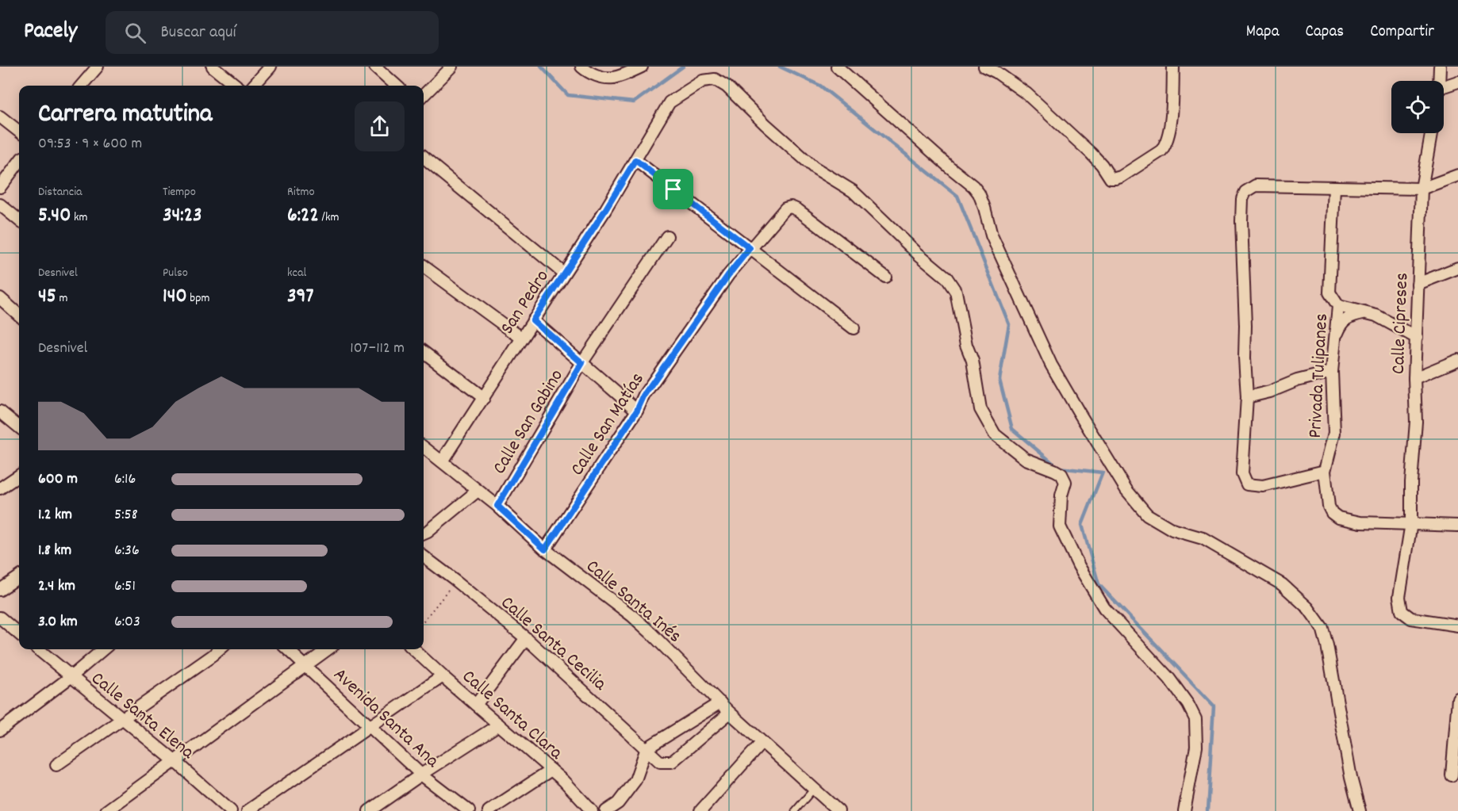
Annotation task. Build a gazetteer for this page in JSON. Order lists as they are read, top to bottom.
{
  "streets": {
    "street": [
      "San Pedro",
      "Calle Cipreses",
      "Privada Tulipanes",
      "Calle San Gabino",
      "Calle San Matías",
      "Calle Santa Inés",
      "Calle Santa Cecilia",
      "Calle Santa Clara",
      "Calle Santa Elena",
      "Avenida Santa Ana"
    ]
  },
  "crossings": [
    ["San Pedro", "Calle Santa Inés"],
    ["Calle Cipreses", "Privada Tulipanes"],
    ["Calle San Gabino", "Calle Santa Inés"],
    ["Calle San Matías", "Calle Santa Inés"],
    ["Calle Santa Inés", "Calle Santa Cecilia"]
  ],
  "page": {
    "header": "Pacely",
    "search": "Buscar aquí",
    "nav": ["Mapa", "Capas", "Compartir"],
    "heading": ["Carrera matutina", "09:53 · 9 × 600 m"],
    "stats": [
      ["Distancia", "5.40 km"],
      ["Tiempo", "34:23"],
      ["Ritmo", "6:22 /km"],
      ["Desnivel", "45 m"],
      ["Pulso", "140 bpm"],
      ["kcal", "397"]
    ],
    "chart": ["Desnivel", "107–112 m"],
    "list": [
      {
        "name": "600 m",
        "note": "6:16"
      },
      {
        "name": "1.2 km",
        "note": "5:58"
      },
      {
        "name": "1.8 km",
        "note": "6:36"
      },
      {
        "name": "2.4 km",
        "note": "6:51"
      },
      {
        "name": "3.0 km",
        "note": "6:03"
      }
    ]
  }
}
